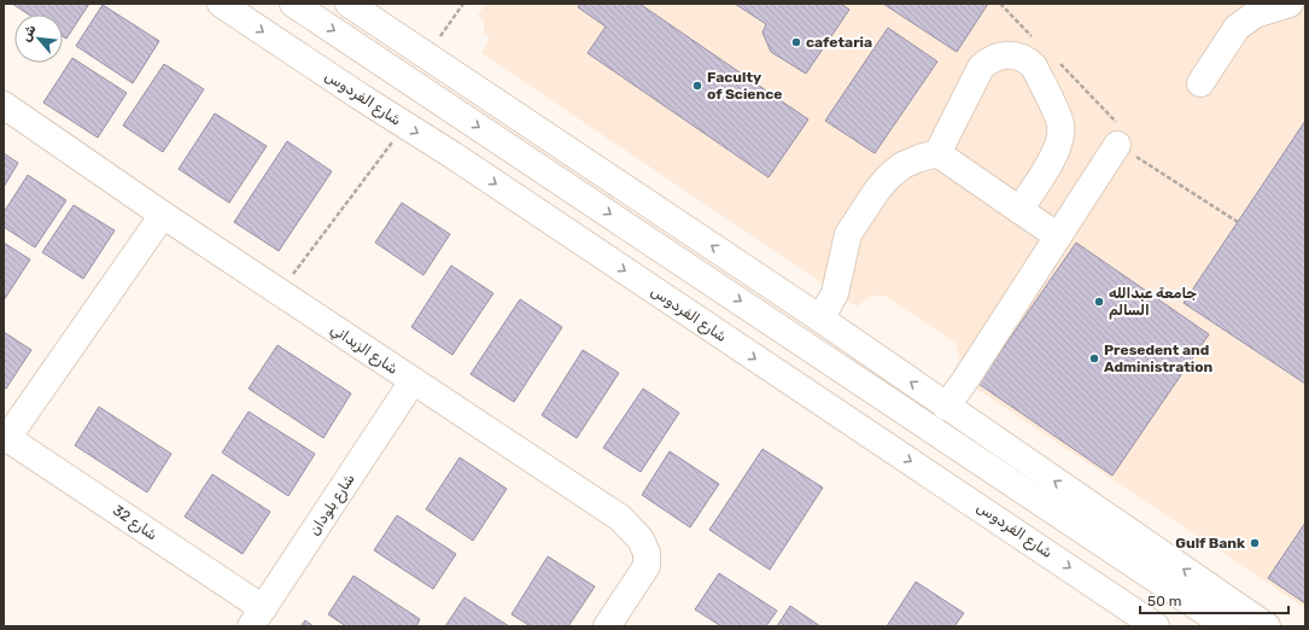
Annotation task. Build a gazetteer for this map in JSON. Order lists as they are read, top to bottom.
{
  "streets": {
    "street": [
      "شارع الفردوس",
      "شارع الزبداني",
      "شارع بلودان",
      "شارع 32"
    ]
  },
  "crossings": [
    ["شارع الزبداني", "شارع بلودان"],
    ["شارع الزبداني", "شارع 32"],
    ["شارع بلودان", "شارع 32"]
  ],
  "places": [
    "cafetaria",
    "Faculty of Science",
    "جامعة عبدالله السالم",
    "Presedent and Administration",
    "Gulf Bank"
  ],
  "scale_bar": "50 m",
  "north": "top left"
}
